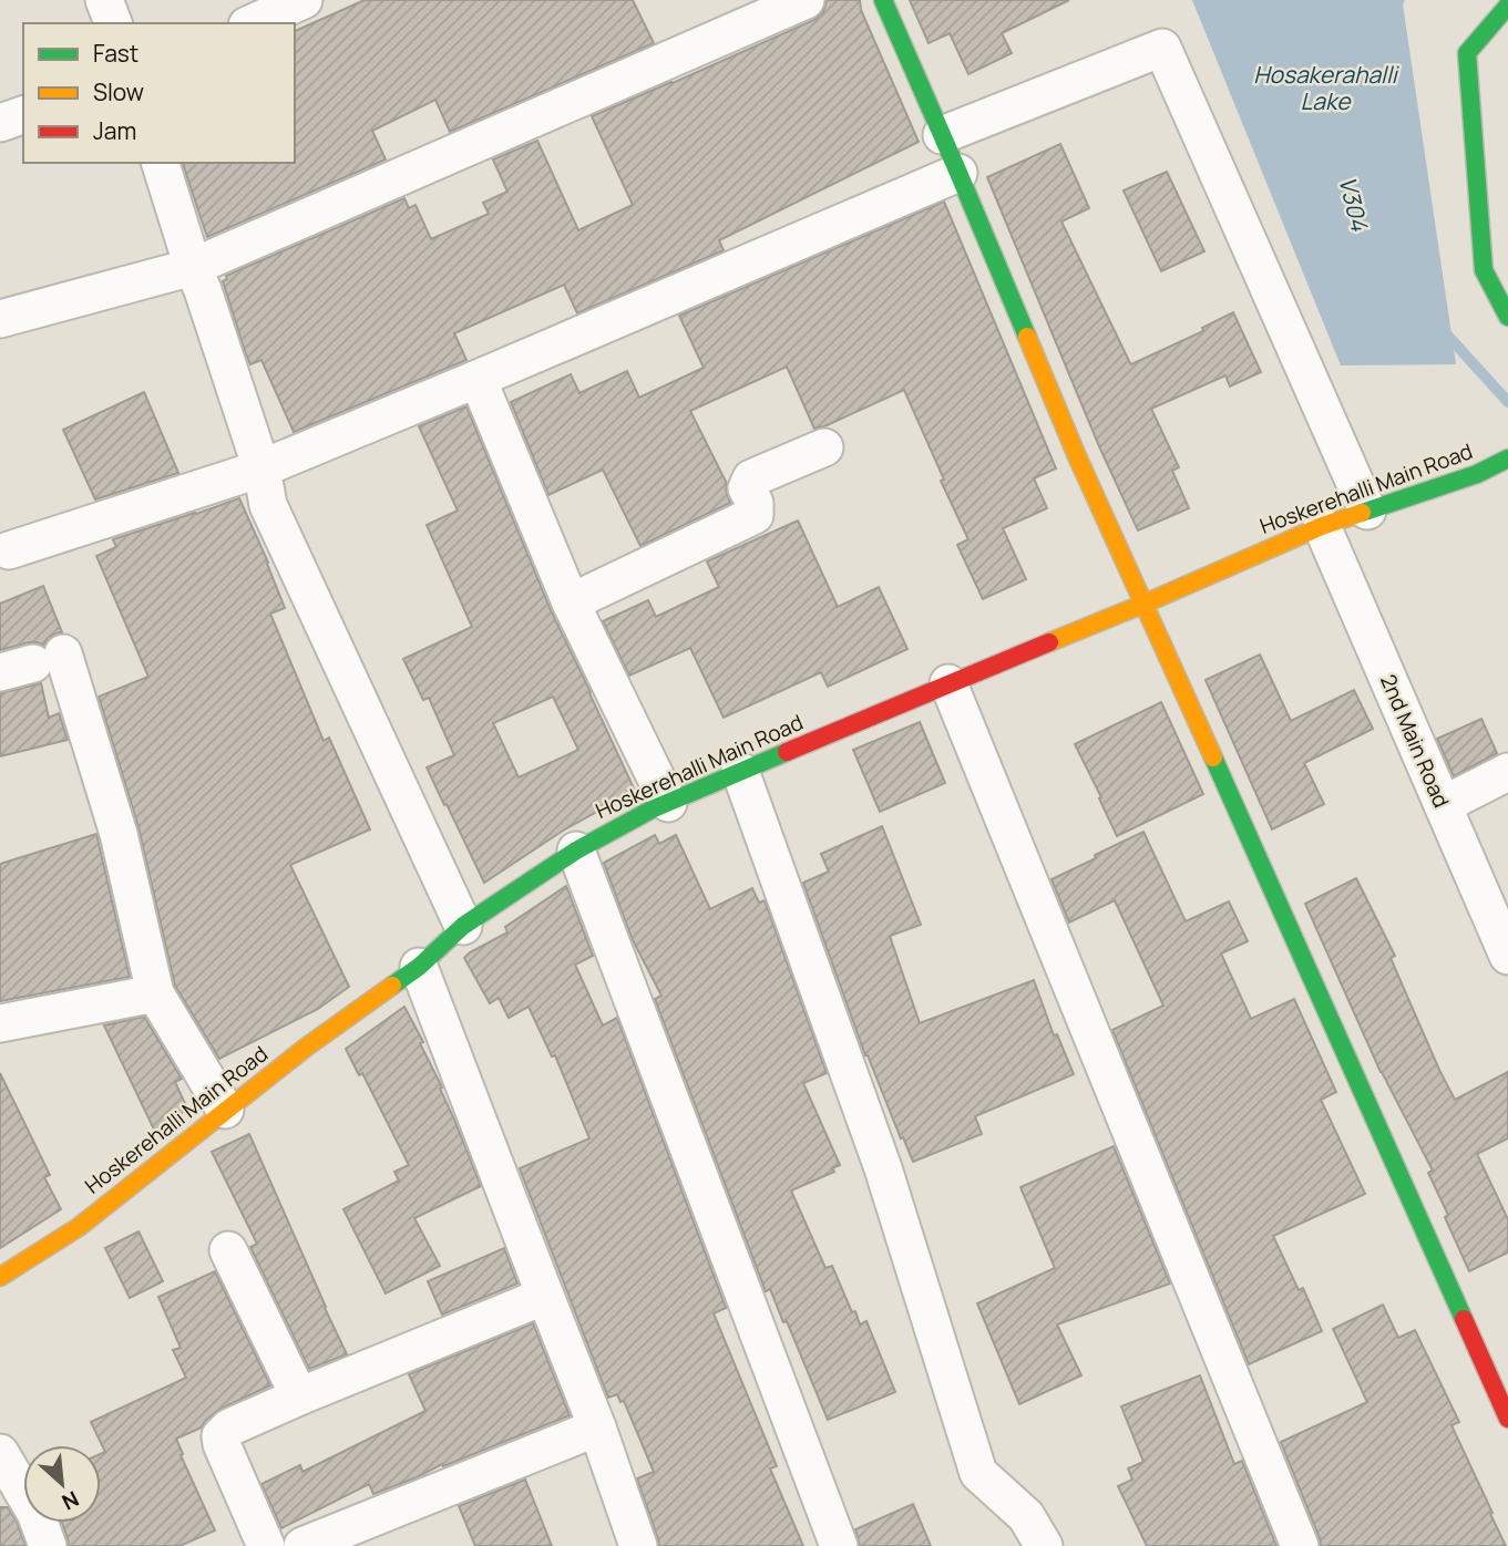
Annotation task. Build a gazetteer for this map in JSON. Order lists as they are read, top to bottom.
{
  "streets": {
    "street": ["Hoskerehalli Main Road", "2nd Main Road"]
  },
  "crossings": [
    ["Hoskerehalli Main Road", "2nd Main Road"]
  ],
  "water": ["Hosakerahalli Lake", "V304"],
  "legend": ["Fast", "Slow", "Jam"],
  "north": "bottom right"
}
